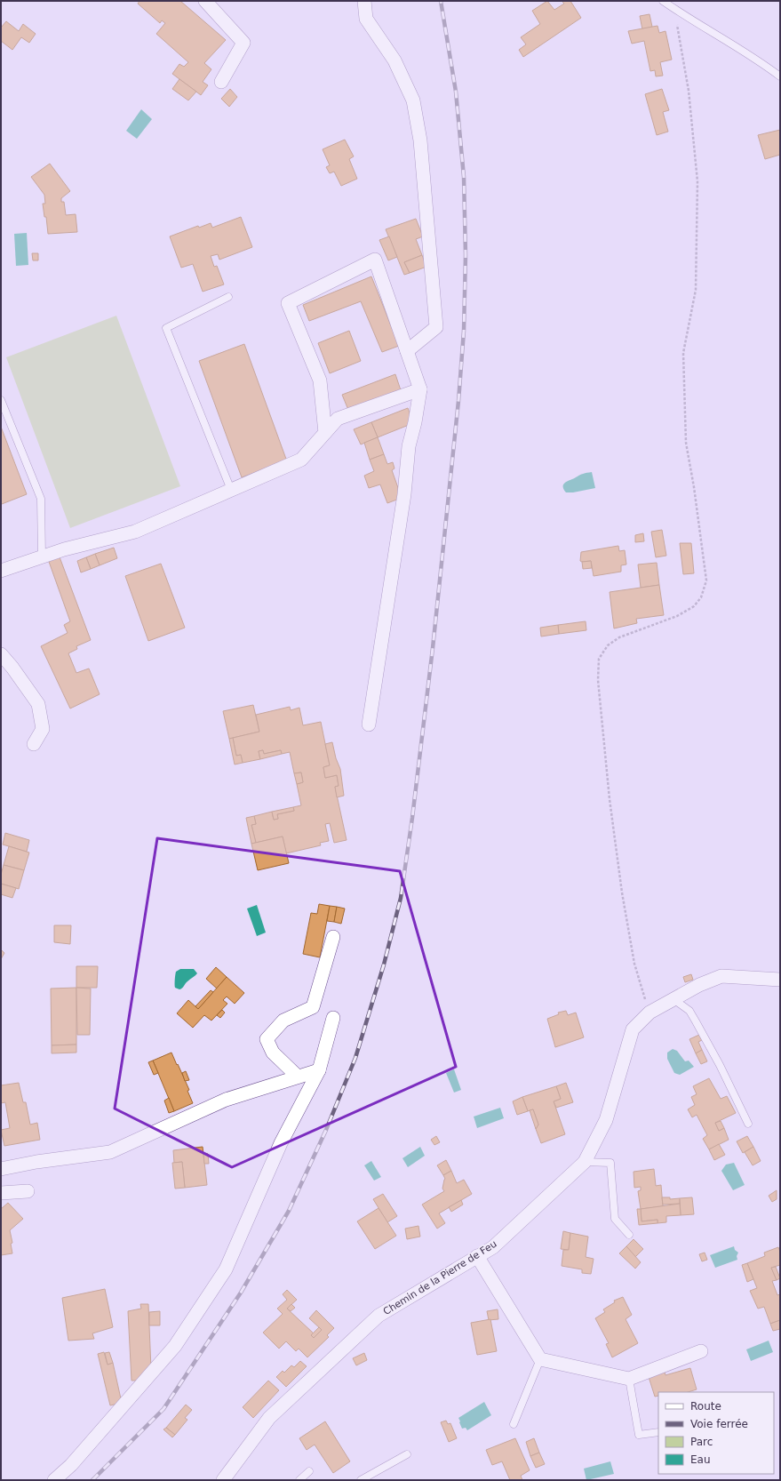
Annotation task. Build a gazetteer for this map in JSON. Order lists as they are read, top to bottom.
{
  "streets": {
    "street": ["Chemin de la Pierre de Feu"]
  },
  "legend": [
    "Route",
    "Voie ferrée",
    "Parc",
    "Eau"
  ]
}
